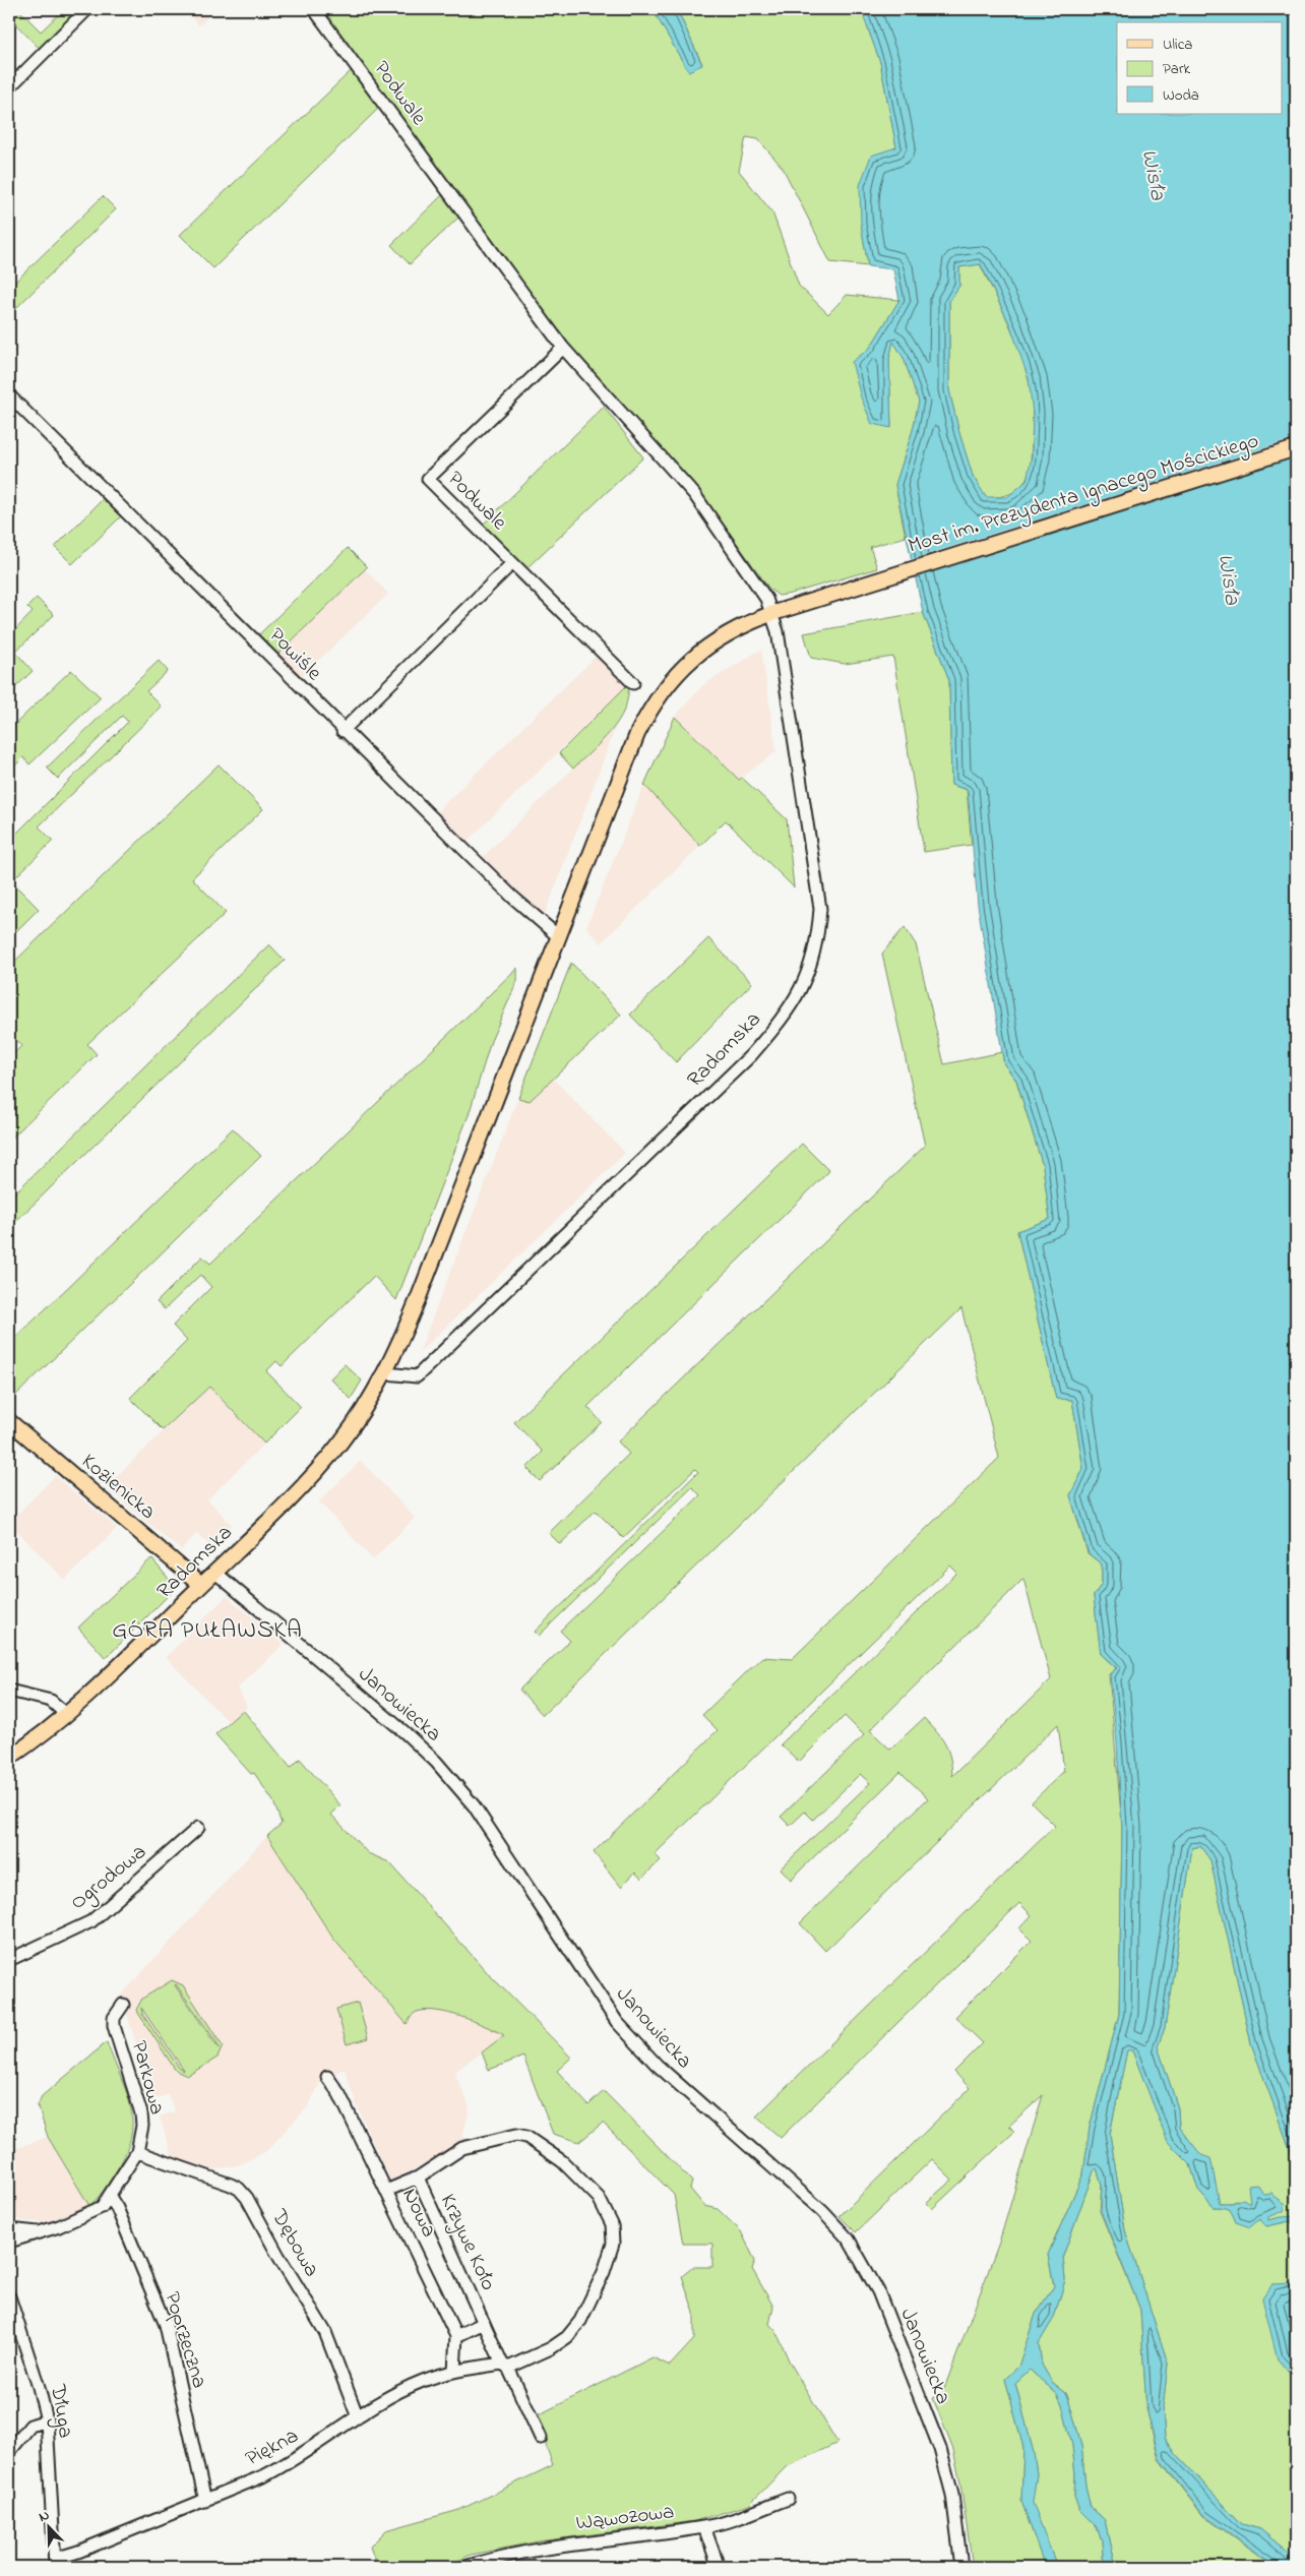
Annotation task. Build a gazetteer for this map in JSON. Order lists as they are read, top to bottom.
{
  "streets": {
    "main road": ["Most im. Prezydenta Ignacego Mościckiego", "Radomska", "Kozienicka"],
    "street": [
      "Podwale",
      "Powiśle",
      "Janowiecka",
      "Ogrodowa",
      "Parkowa",
      "Nowa",
      "Krzywe Koło",
      "Dębowa",
      "Poprzeczna",
      "Długa",
      "Piękna",
      "Wąwozowa"
    ]
  },
  "crossings": [
    ["Podwale", "Radomska"],
    ["Most im. Prezydenta Ignacego Mościckiego", "Radomska"],
    ["Powiśle", "Radomska"],
    ["Radomska", "Kozienicka"],
    ["Radomska", "Janowiecka"],
    ["Parkowa", "Dębowa"],
    ["Parkowa", "Poprzeczna"],
    ["Nowa", "Krzywe Koło"],
    ["Nowa", "Piękna"],
    ["Krzywe Koło", "Piękna"],
    ["Dębowa", "Piękna"],
    ["Poprzeczna", "Piękna"],
    ["Długa", "Piękna"]
  ],
  "districts": ["GÓRA PUŁAWSKA"],
  "water": ["Wisła"],
  "legend": ["Ulica", "Park", "Woda"],
  "north": "top left"
}
